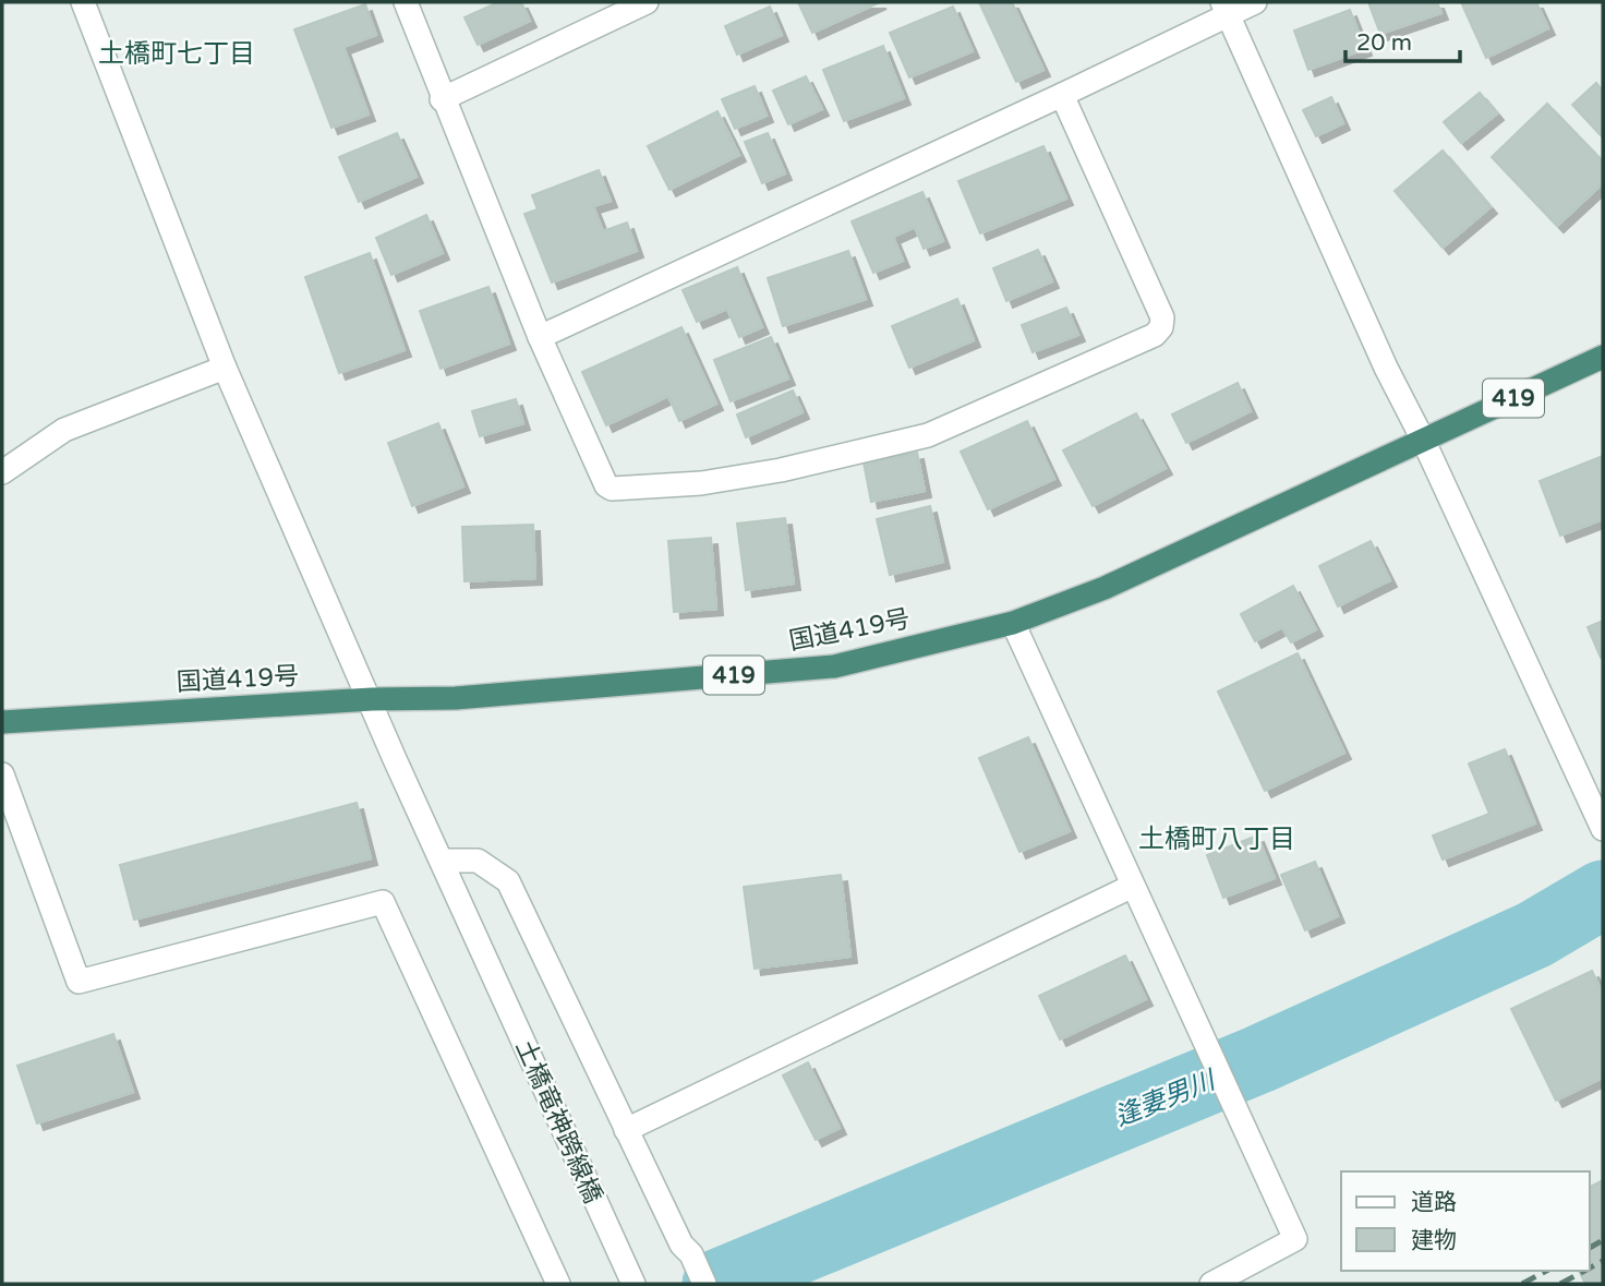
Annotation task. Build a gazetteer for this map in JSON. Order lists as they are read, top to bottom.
{
  "streets": {
    "highway": ["419", "国道419号"],
    "street": ["土橋竜神跨線橋"]
  },
  "crossings": [
    ["国道419号", "土橋竜神跨線橋"]
  ],
  "districts": ["土橋町七丁目", "土橋町八丁目"],
  "water": ["逢妻男川"],
  "legend": ["道路", "建物"],
  "scale_bar": "20 m"
}
